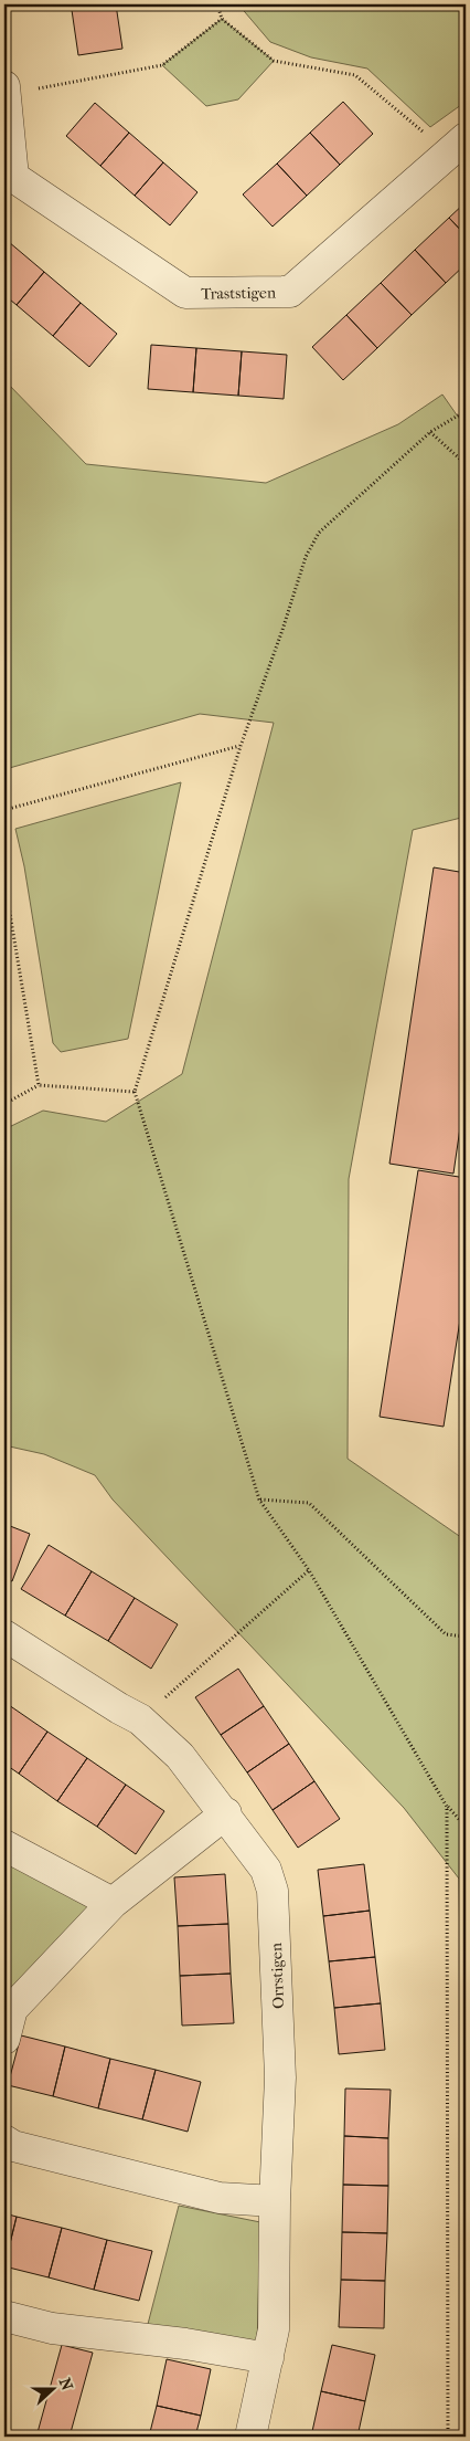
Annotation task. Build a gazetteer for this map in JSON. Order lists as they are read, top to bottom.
{
  "streets": {
    "lane": ["Traststigen", "Orrstigen"]
  },
  "north": "right"
}
